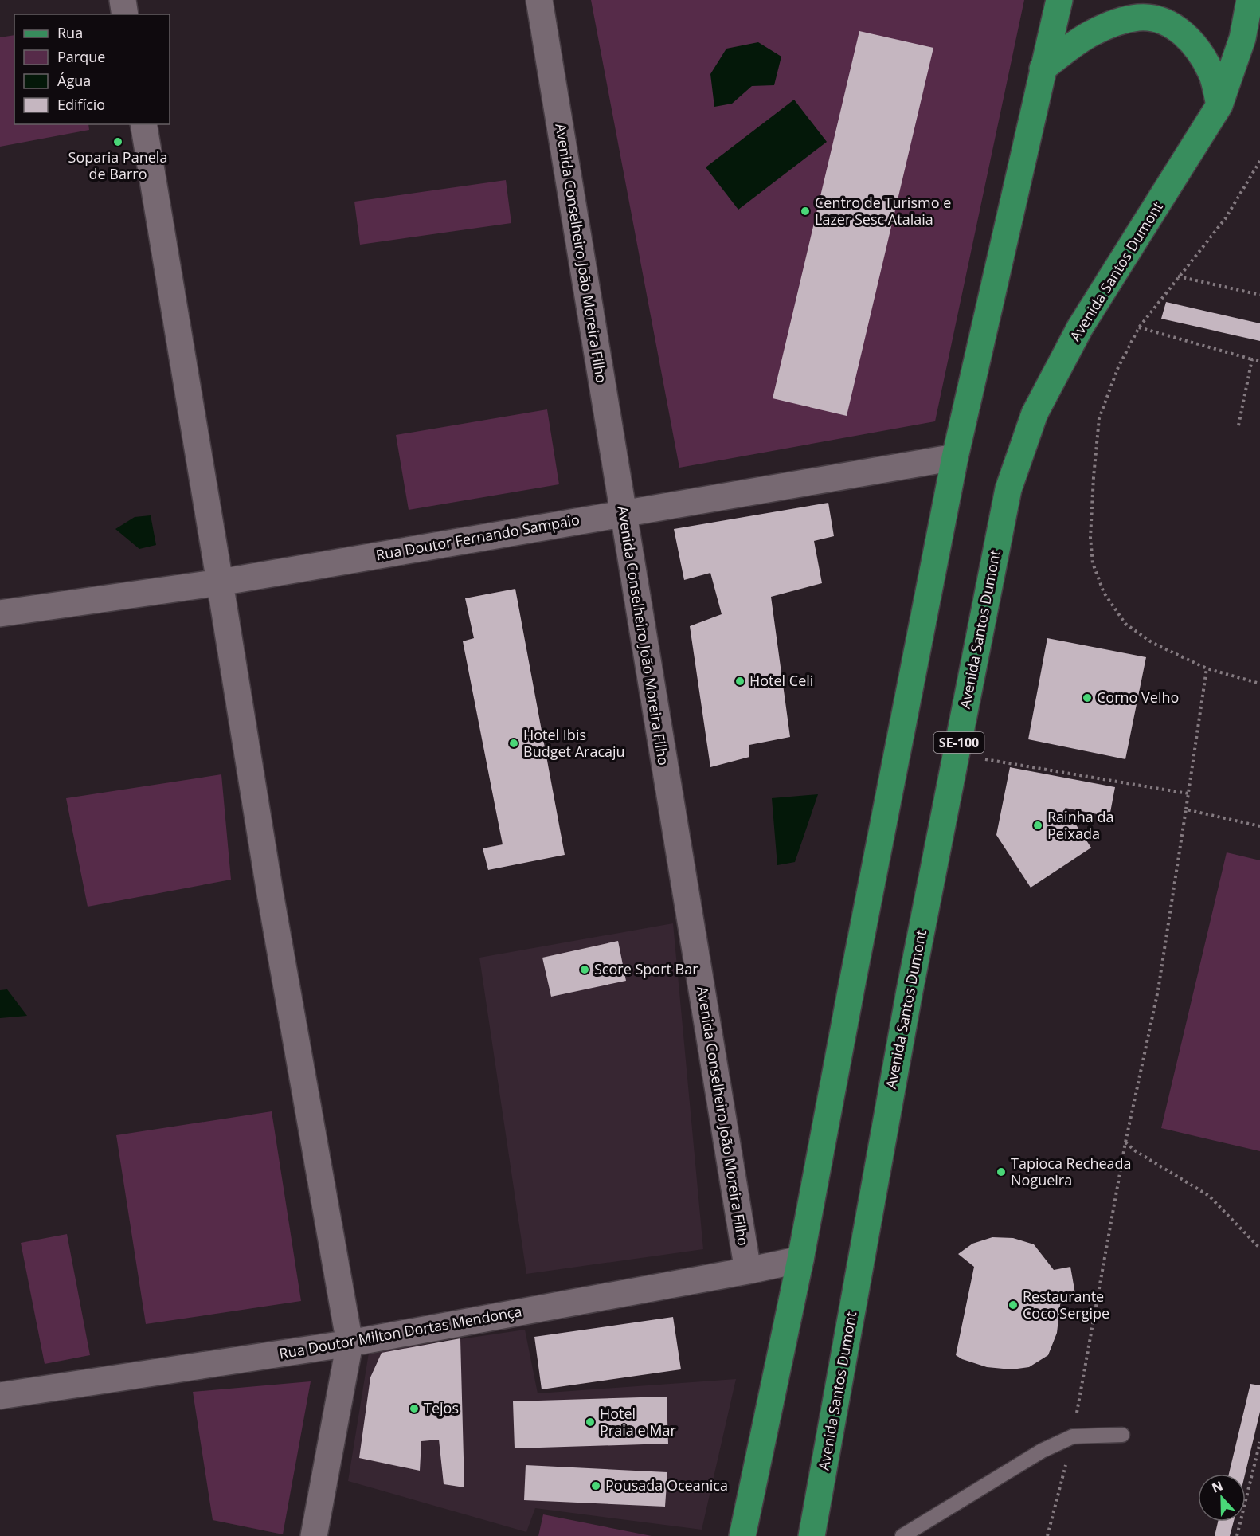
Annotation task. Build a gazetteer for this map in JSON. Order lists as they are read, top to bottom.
{
  "streets": {
    "main road": ["Avenida Santos Dumont", "SE-100"],
    "street": ["Avenida Conselheiro João Moreira Filho", "Rua Doutor Fernando Sampaio", "Rua Doutor Milton Dortas Mendonça"]
  },
  "crossings": [
    ["Avenida Conselheiro João Moreira Filho", "Rua Doutor Fernando Sampaio"],
    ["Avenida Conselheiro João Moreira Filho", "Rua Doutor Milton Dortas Mendonça"]
  ],
  "places": [
    "Soparia Panela de Barro",
    "Centro de Turismo e Lazer Sesc Atalaia",
    "Hotel Celi",
    "Corno Velho",
    "Hotel Ibis Budget Aracaju",
    "Rainha da Peixada",
    "Score Sport Bar",
    "Tapioca Recheada Nogueira",
    "Restaurante Coco Sergipe",
    "Tejos",
    "Hotel Praia e Mar",
    "Pousada Oceanica"
  ],
  "legend": [
    "Rua",
    "Parque",
    "Água",
    "Edifício"
  ],
  "north": "top"
}
